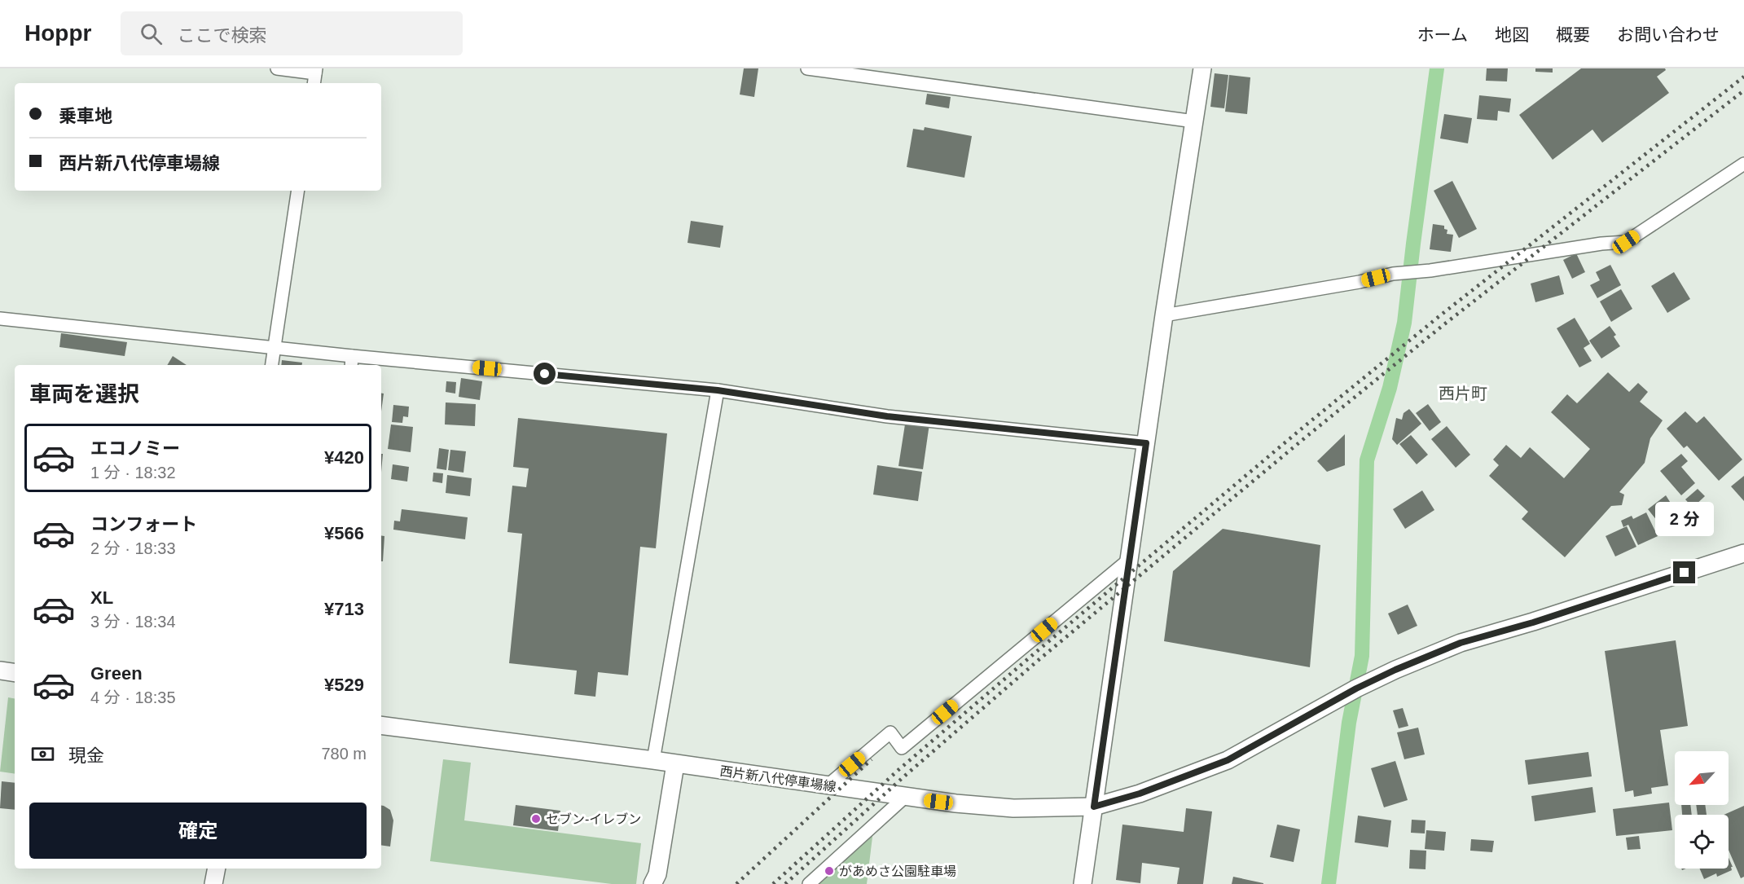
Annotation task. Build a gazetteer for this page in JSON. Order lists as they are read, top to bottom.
{
  "streets": {
    "main road": ["西片新八代停車場線"]
  },
  "districts": ["西片町"],
  "places": ["セブン-イレブン", "があめさ公園駐車場"],
  "north": "bottom left",
  "page": {
    "header": "Hoppr",
    "search": "ここで検索",
    "nav": [
      "ホーム",
      "地図",
      "概要",
      "お問い合わせ"
    ],
    "banner": ["乗車地", "西片新八代停車場線"],
    "heading": "車両を選択",
    "list": [
      {
        "name": "エコノミー",
        "note": "1 分 · 18:32",
        "value": "¥420"
      },
      {
        "name": "コンフォート",
        "note": "2 分 · 18:33",
        "value": "¥566"
      },
      {
        "name": "XL",
        "note": "3 分 · 18:34",
        "value": "¥713"
      },
      {
        "name": "Green",
        "note": "4 分 · 18:35",
        "value": "¥529"
      }
    ],
    "bubble": "2 分",
    "pay": ["現金", "780 m"],
    "buttons": "確定"
  }
}
